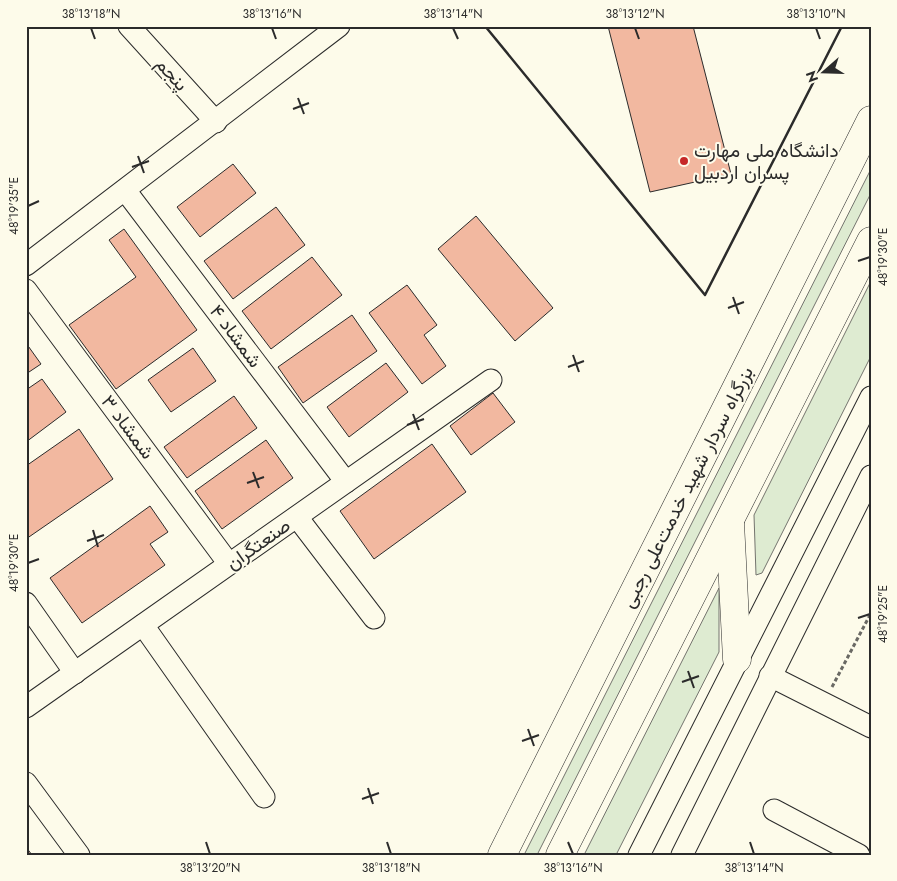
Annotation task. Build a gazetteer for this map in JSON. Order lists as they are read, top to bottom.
{
  "streets": {
    "highway": ["بزرگراه سردار شهید خدمت‌علی رجبی"],
    "street": [
      "پنجم",
      "شمشاد ۴",
      "شمشاد ۳",
      "صنعتگران"
    ]
  },
  "crossings": [
    ["شمشاد ۴", "صنعتگران"],
    ["شمشاد ۳", "صنعتگران"]
  ],
  "places": ["دانشگاه ملی مهارت پسران اردبیل"],
  "north": "left",
  "coordinates": [
    "38°13'18\"N",
    "38°13'16\"N",
    "38°13'14\"N",
    "38°13'12\"N",
    "38°13'10\"N",
    "48°19'35\"E",
    "48°19'30\"E",
    "48°19'25\"E",
    "38°13'20\"N"
  ]
}
